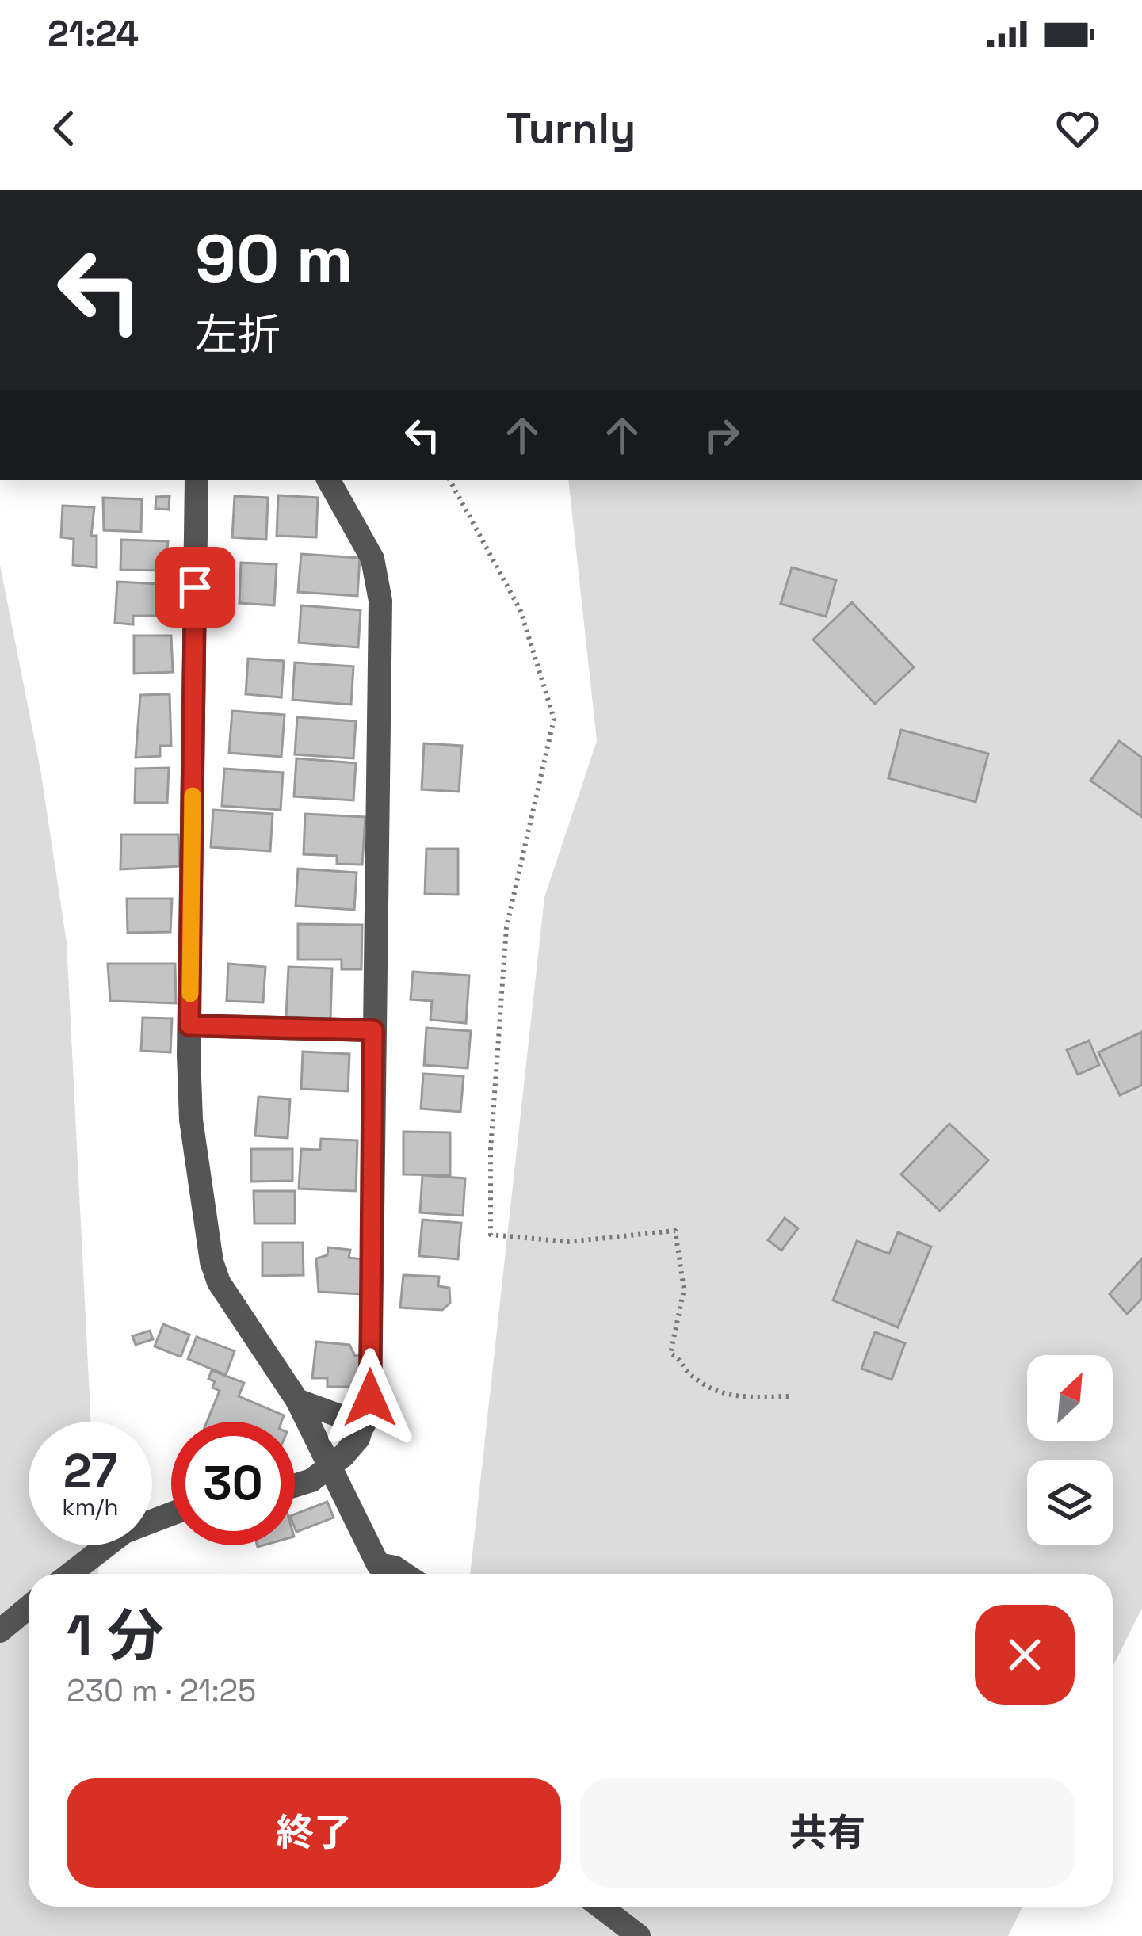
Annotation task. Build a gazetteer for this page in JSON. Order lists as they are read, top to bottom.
{
  "north": "top right",
  "page": {
    "status": "21:24",
    "header": "Turnly",
    "turn": ["90 m", "左折"],
    "speed": "27 km/h",
    "limit": "30",
    "heading": ["1 分", "230 m · 21:25"],
    "buttons": ["終了", "共有"]
  }
}
